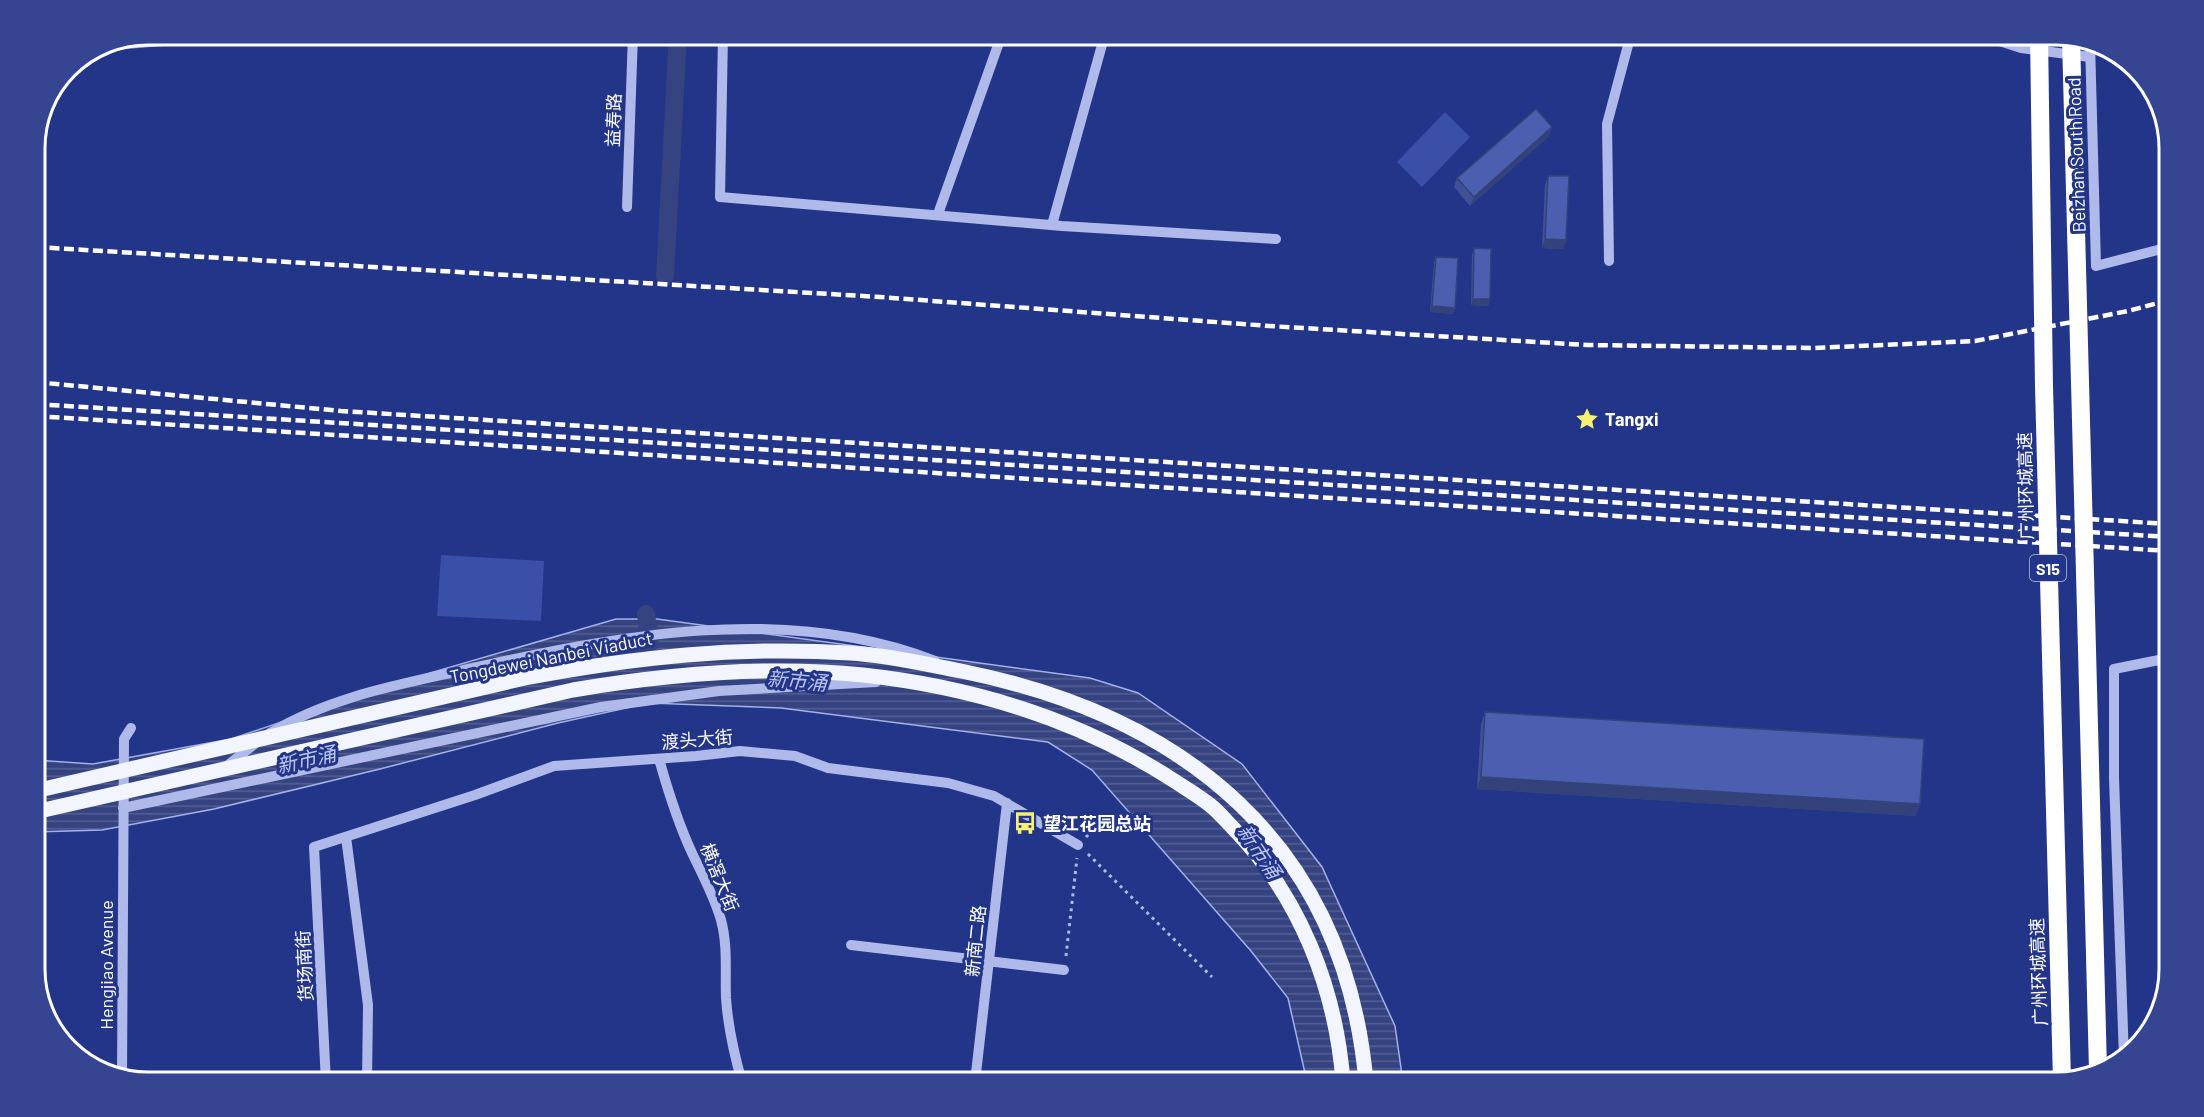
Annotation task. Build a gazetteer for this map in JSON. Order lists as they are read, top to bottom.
{
  "streets": {
    "highway": ["广州环城高速", "S15"],
    "main road": ["Tongdewei Nanbei Viaduct"],
    "street": [
      "益寿路",
      "Beizhan South Road",
      "渡头大街",
      "横滘大街",
      "新南二路",
      "Hengjiao Avenue",
      "货场南街"
    ]
  },
  "crossings": [
    ["渡头大街", "横滘大街"],
    ["渡头大街", "新南二路"],
    ["渡头大街", "货场南街"]
  ],
  "water": ["新市涌"],
  "places": {
    "place": ["Tangxi"],
    "bus stop": ["望江花园总站"]
  }
}
